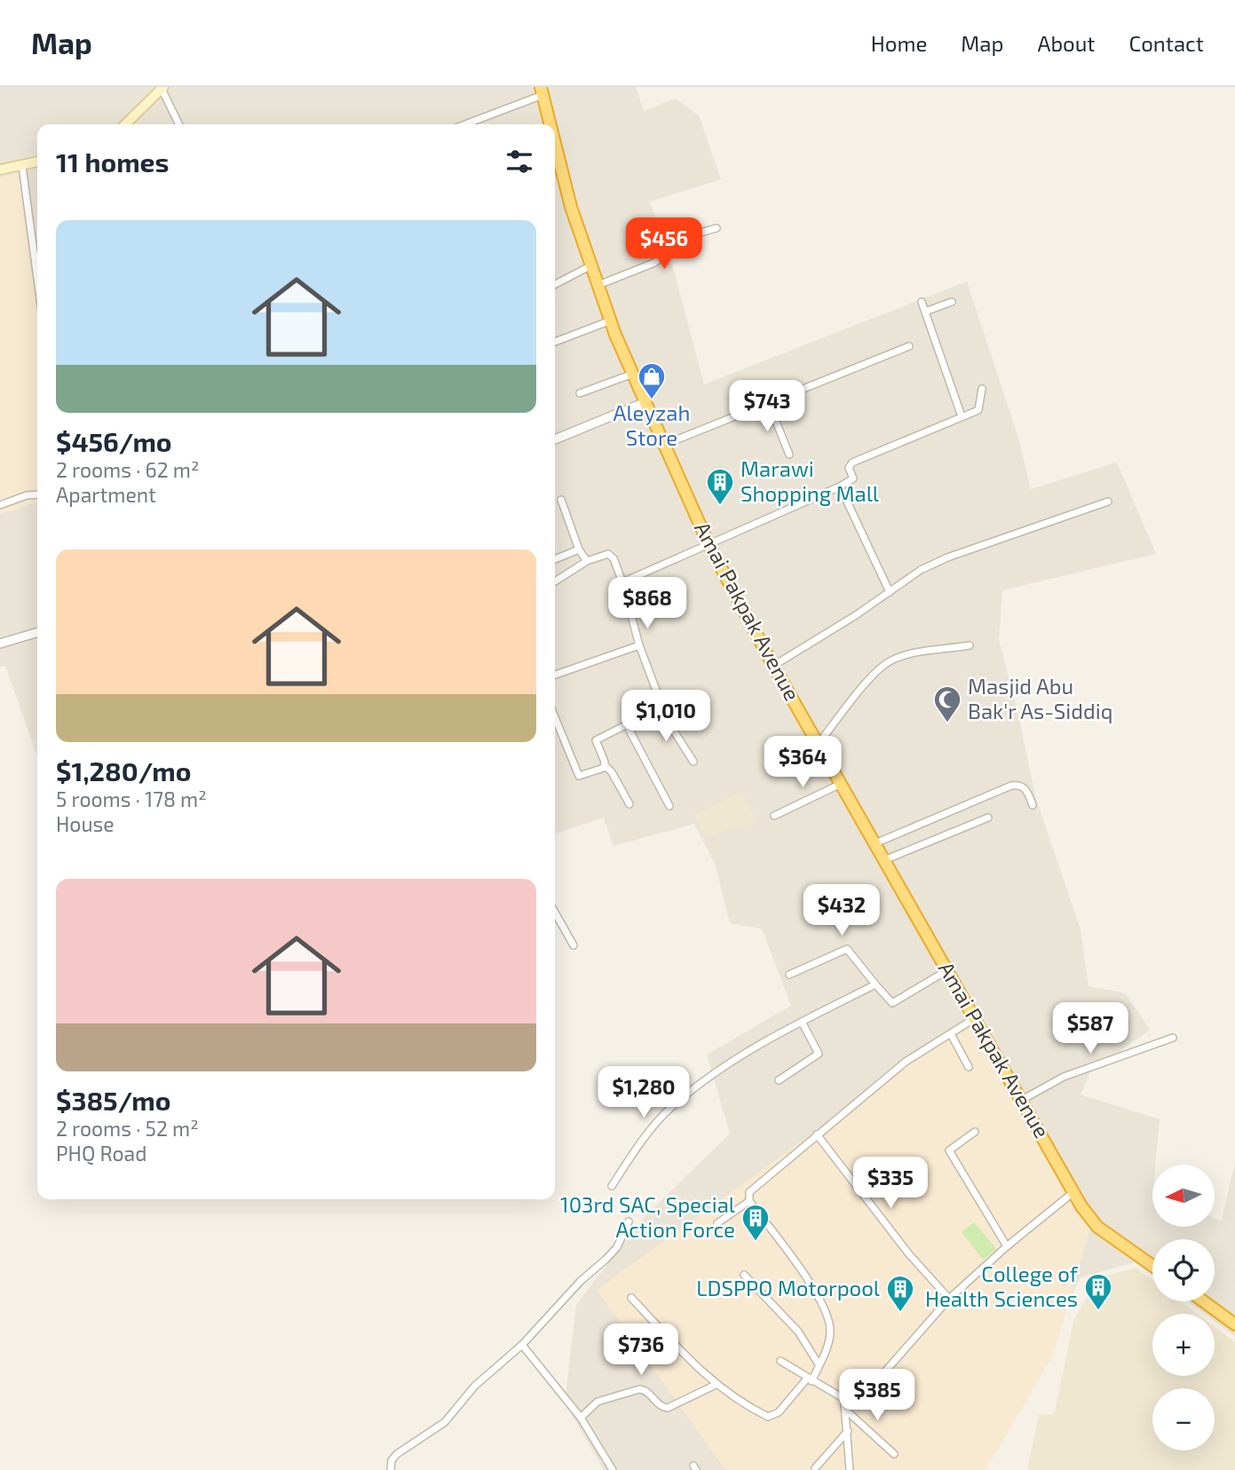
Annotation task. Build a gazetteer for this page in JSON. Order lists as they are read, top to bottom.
{
  "streets": {
    "highway": ["Amai Pakpak Avenue"]
  },
  "places": {
    "shop": ["Aleyzah Store"],
    "building": [
      "Marawi Shopping Mall",
      "103rd SAC, Special Action Force",
      "College of Health Sciences",
      "LDSPPO Motorpool"
    ],
    "mosque": ["Masjid Abu Bak'r As-Siddiq"]
  },
  "north": "left",
  "page": {
    "header": "Map",
    "nav": [
      "Home",
      "Map",
      "About",
      "Contact"
    ],
    "heading": "11 homes",
    "list": [
      {
        "name": "$456/mo",
        "note": "2 rooms · 62 m² · Apartment"
      },
      {
        "name": "$1,280/mo",
        "note": "5 rooms · 178 m² · House"
      },
      {
        "name": "$385/mo",
        "note": "2 rooms · 52 m² · PHQ Road"
      }
    ],
    "price": [
      "$456",
      "$743",
      "$868",
      "$1,010",
      "$364",
      "$432",
      "$587",
      "$1,280",
      "$335",
      "$736",
      "$385"
    ],
    "map_buttons": ["+", "−"]
  }
}
